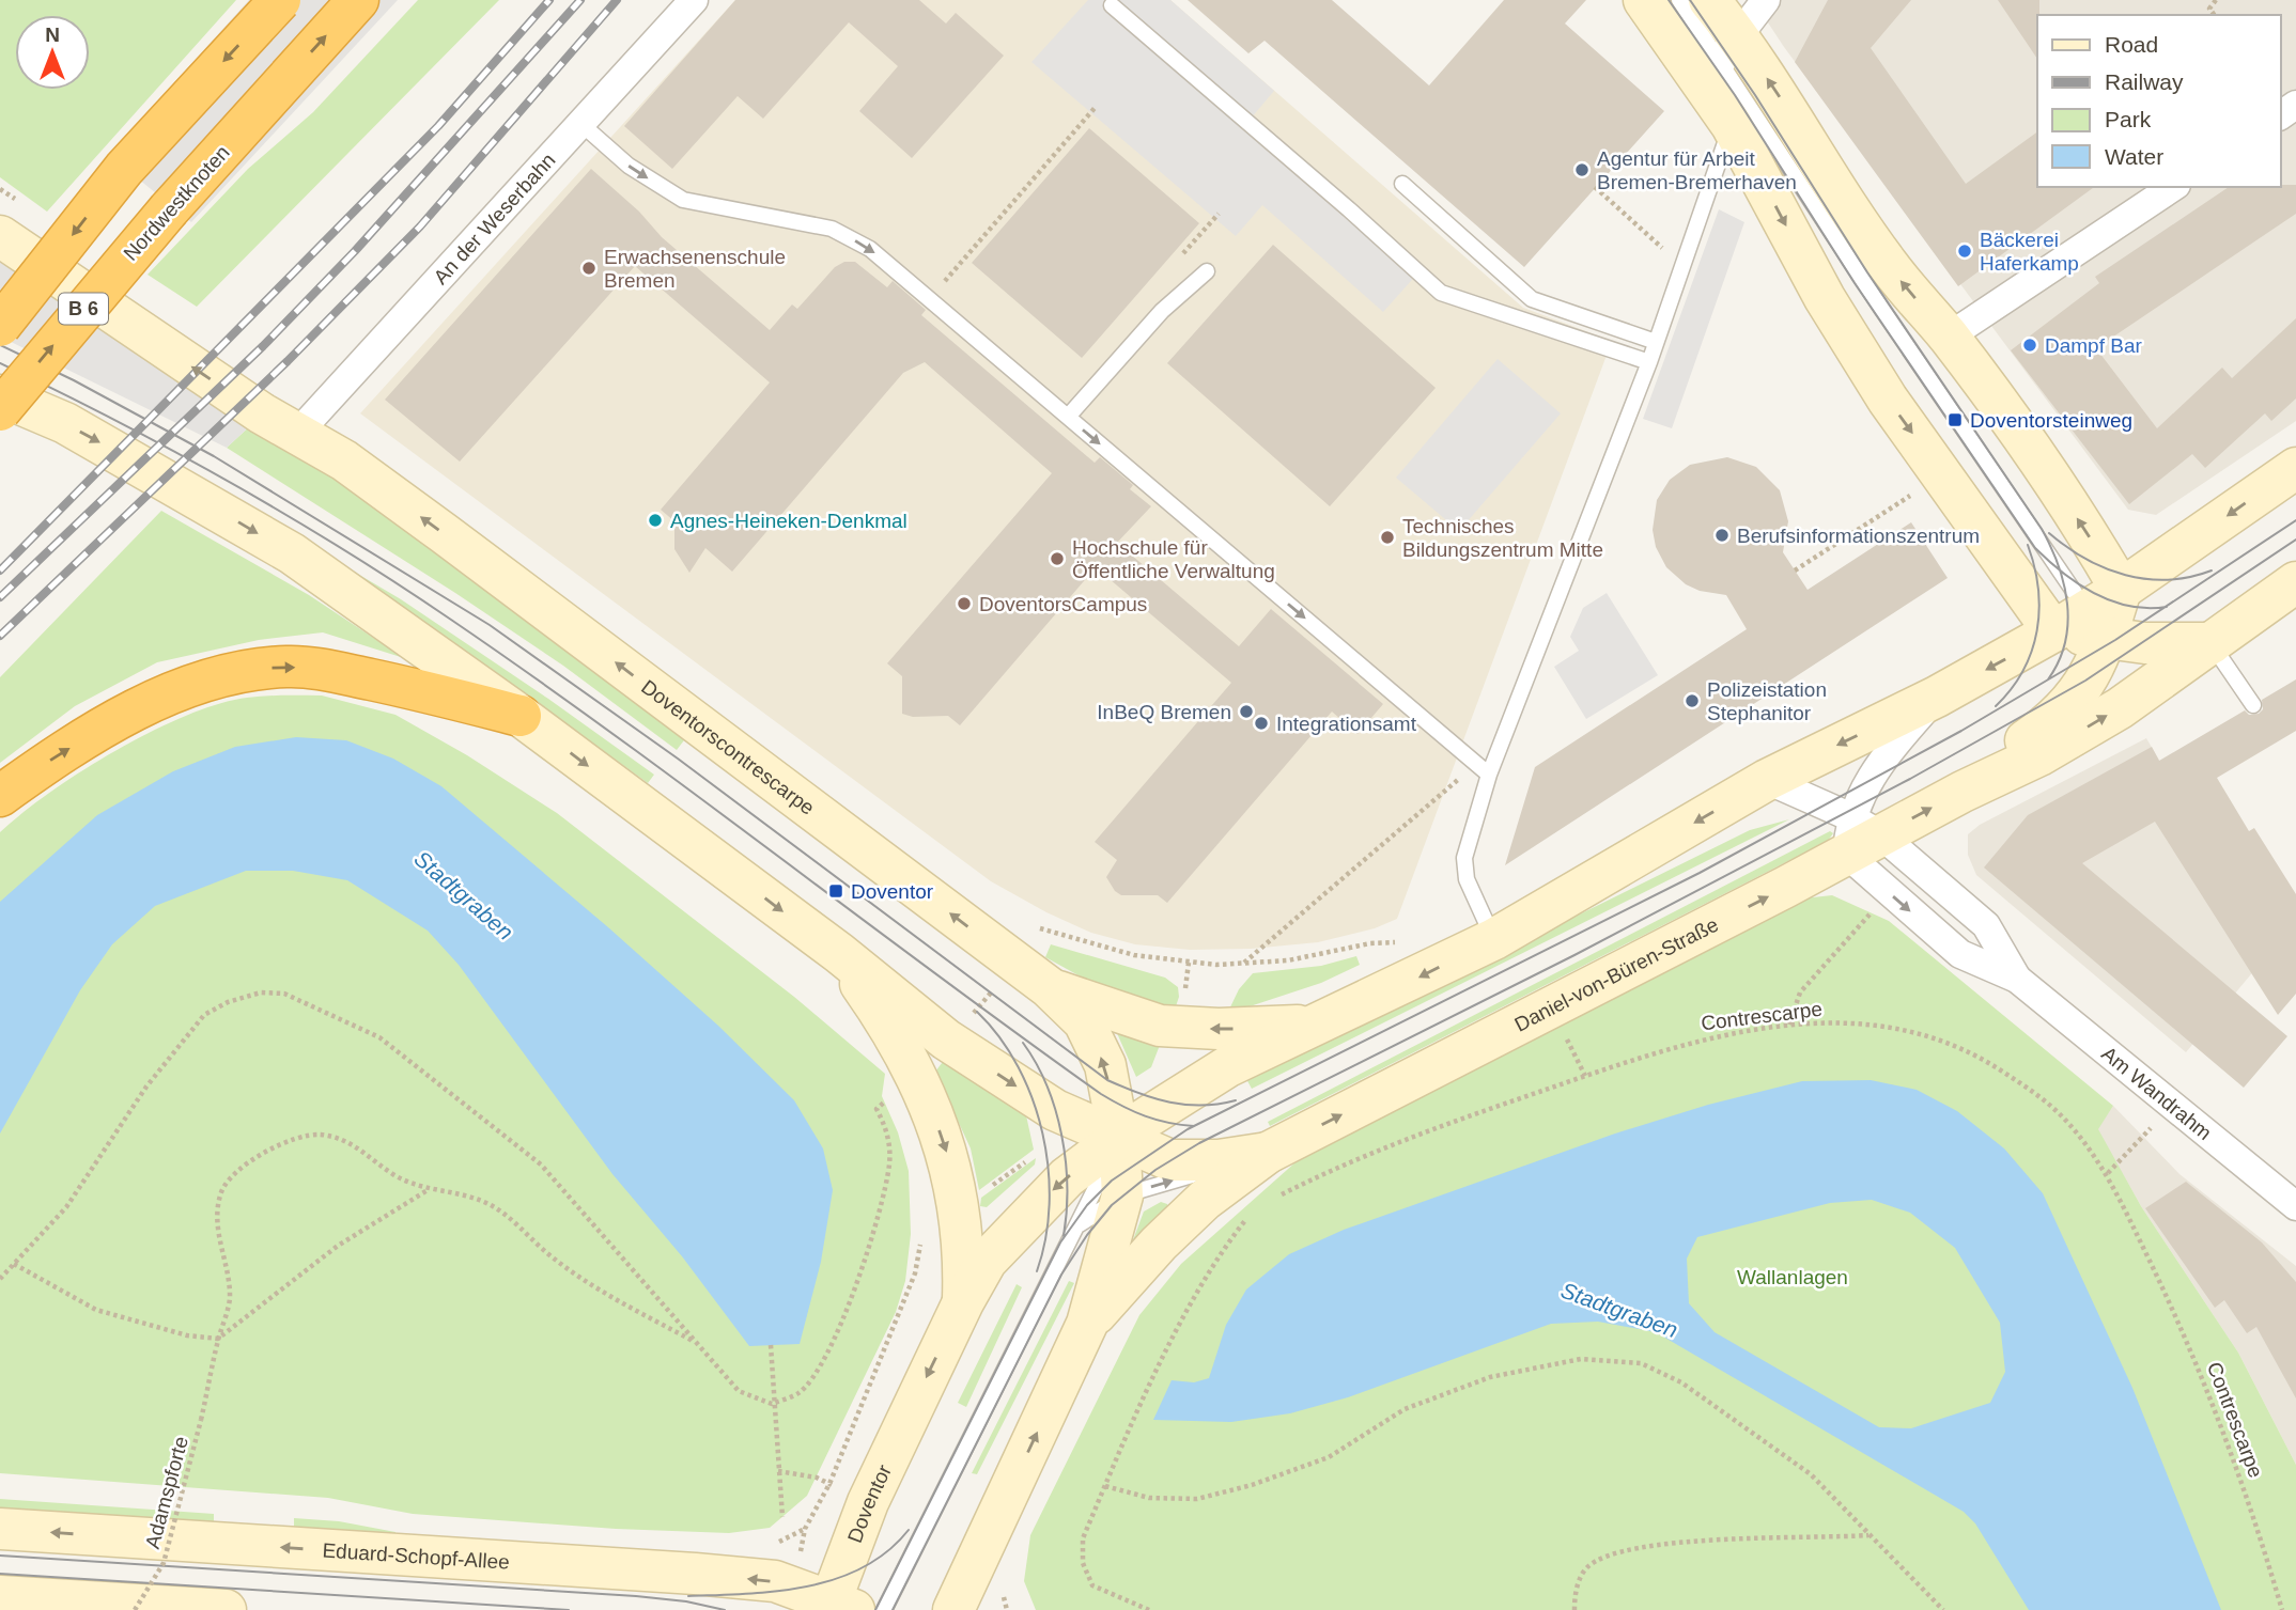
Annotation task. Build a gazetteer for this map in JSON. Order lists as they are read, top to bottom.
{
  "streets": {
    "highway": ["Nordwestknoten", "B 6"],
    "main road": [
      "Doventorscontrescarpe",
      "Daniel-von-Büren-Straße",
      "Doventor",
      "Eduard-Schopf-Allee"
    ],
    "street": ["An der Weserbahn", "Am Wandrahm"],
    "path": ["Contrescarpe", "Adamspforte"]
  },
  "crossings": [
    ["An der Weserbahn", "Doventorscontrescarpe"],
    ["Doventorscontrescarpe", "Doventor"],
    ["Daniel-von-Büren-Straße", "Am Wandrahm"],
    ["Doventor", "Eduard-Schopf-Allee"]
  ],
  "one_way": ["Eduard-Schopf-Allee"],
  "water": ["Stadtgraben"],
  "parks": ["Wallanlagen"],
  "places": {
    "other": [
      "Agentur für Arbeit Bremen-Bremerhaven",
      "Bäckerei Haferkamp",
      "Erwachsenenschule Bremen",
      "Dampf Bar",
      "Agnes-Heineken-Denkmal",
      "Berufsinformationszentrum",
      "Technisches Bildungszentrum Mitte",
      "Hochschule für Öffentliche Verwaltung",
      "DoventorsCampus",
      "Polizeistation Stephanitor",
      "InBeQ Bremen",
      "Integrationsamt"
    ],
    "transit": ["Doventorsteinweg", "Doventor"]
  },
  "legend": [
    "Road",
    "Railway",
    "Park",
    "Water"
  ],
  "north": "top"
}
